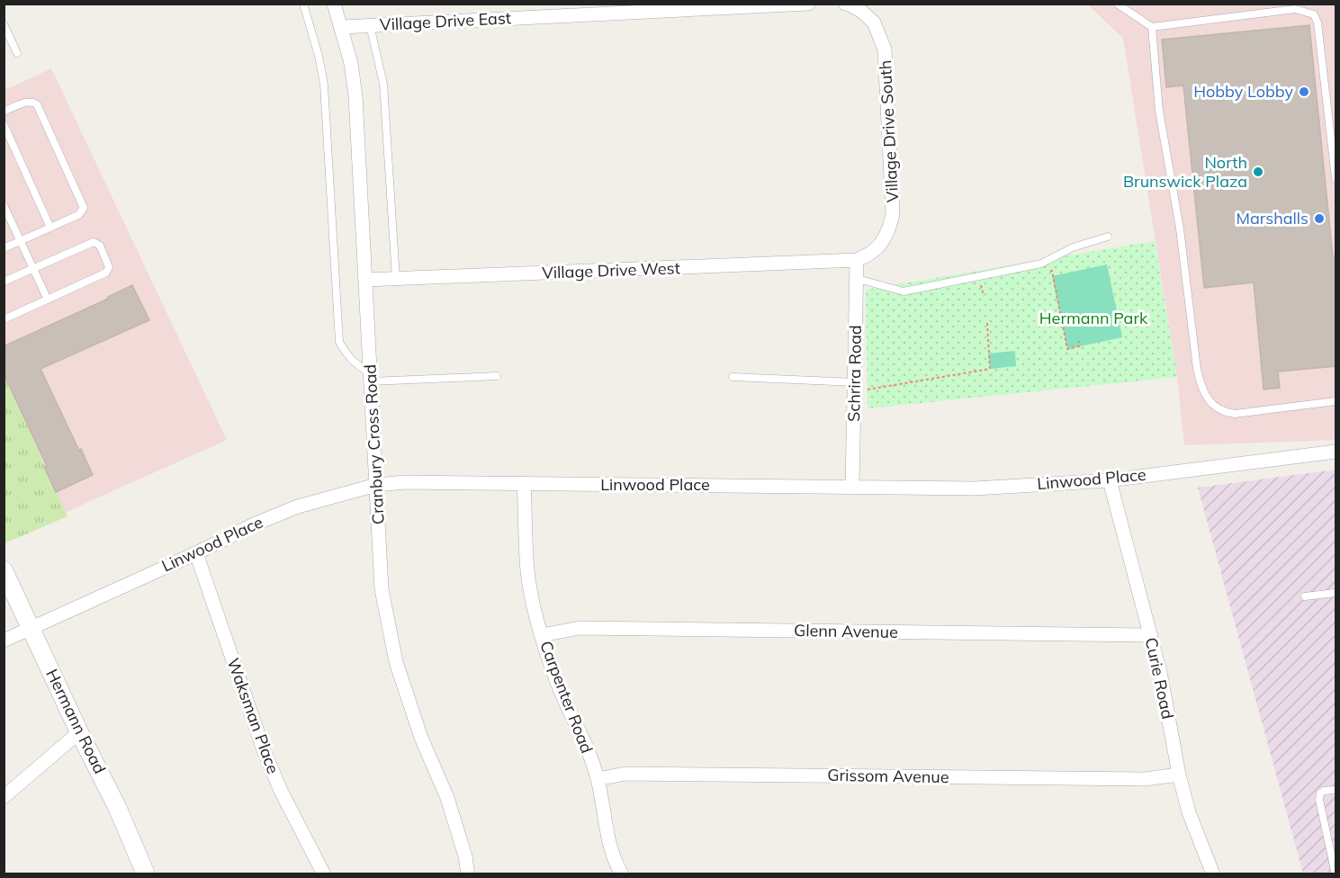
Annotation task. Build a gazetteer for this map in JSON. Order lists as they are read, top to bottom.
{
  "streets": {
    "street": [
      "Village Drive East",
      "Village Drive South",
      "Village Drive West",
      "Schrira Road",
      "Cranbury Cross Road",
      "Linwood Place",
      "Glenn Avenue",
      "Curie Road",
      "Carpenter Road",
      "Waksman Place",
      "Hermann Road",
      "Grissom Avenue"
    ]
  },
  "crossings": [
    ["Village Drive East", "Cranbury Cross Road"],
    ["Village Drive South", "Village Drive West"],
    ["Village Drive South", "Schrira Road"],
    ["Village Drive West", "Schrira Road"],
    ["Village Drive West", "Cranbury Cross Road"],
    ["Schrira Road", "Linwood Place"],
    ["Cranbury Cross Road", "Linwood Place"],
    ["Linwood Place", "Curie Road"],
    ["Linwood Place", "Carpenter Road"],
    ["Linwood Place", "Waksman Place"],
    ["Linwood Place", "Hermann Road"],
    ["Glenn Avenue", "Curie Road"],
    ["Glenn Avenue", "Carpenter Road"],
    ["Curie Road", "Grissom Avenue"],
    ["Carpenter Road", "Grissom Avenue"]
  ],
  "parks": ["Hermann Park"],
  "places": ["Hobby Lobby", "North Brunswick Plaza", "Marshalls"]
}
